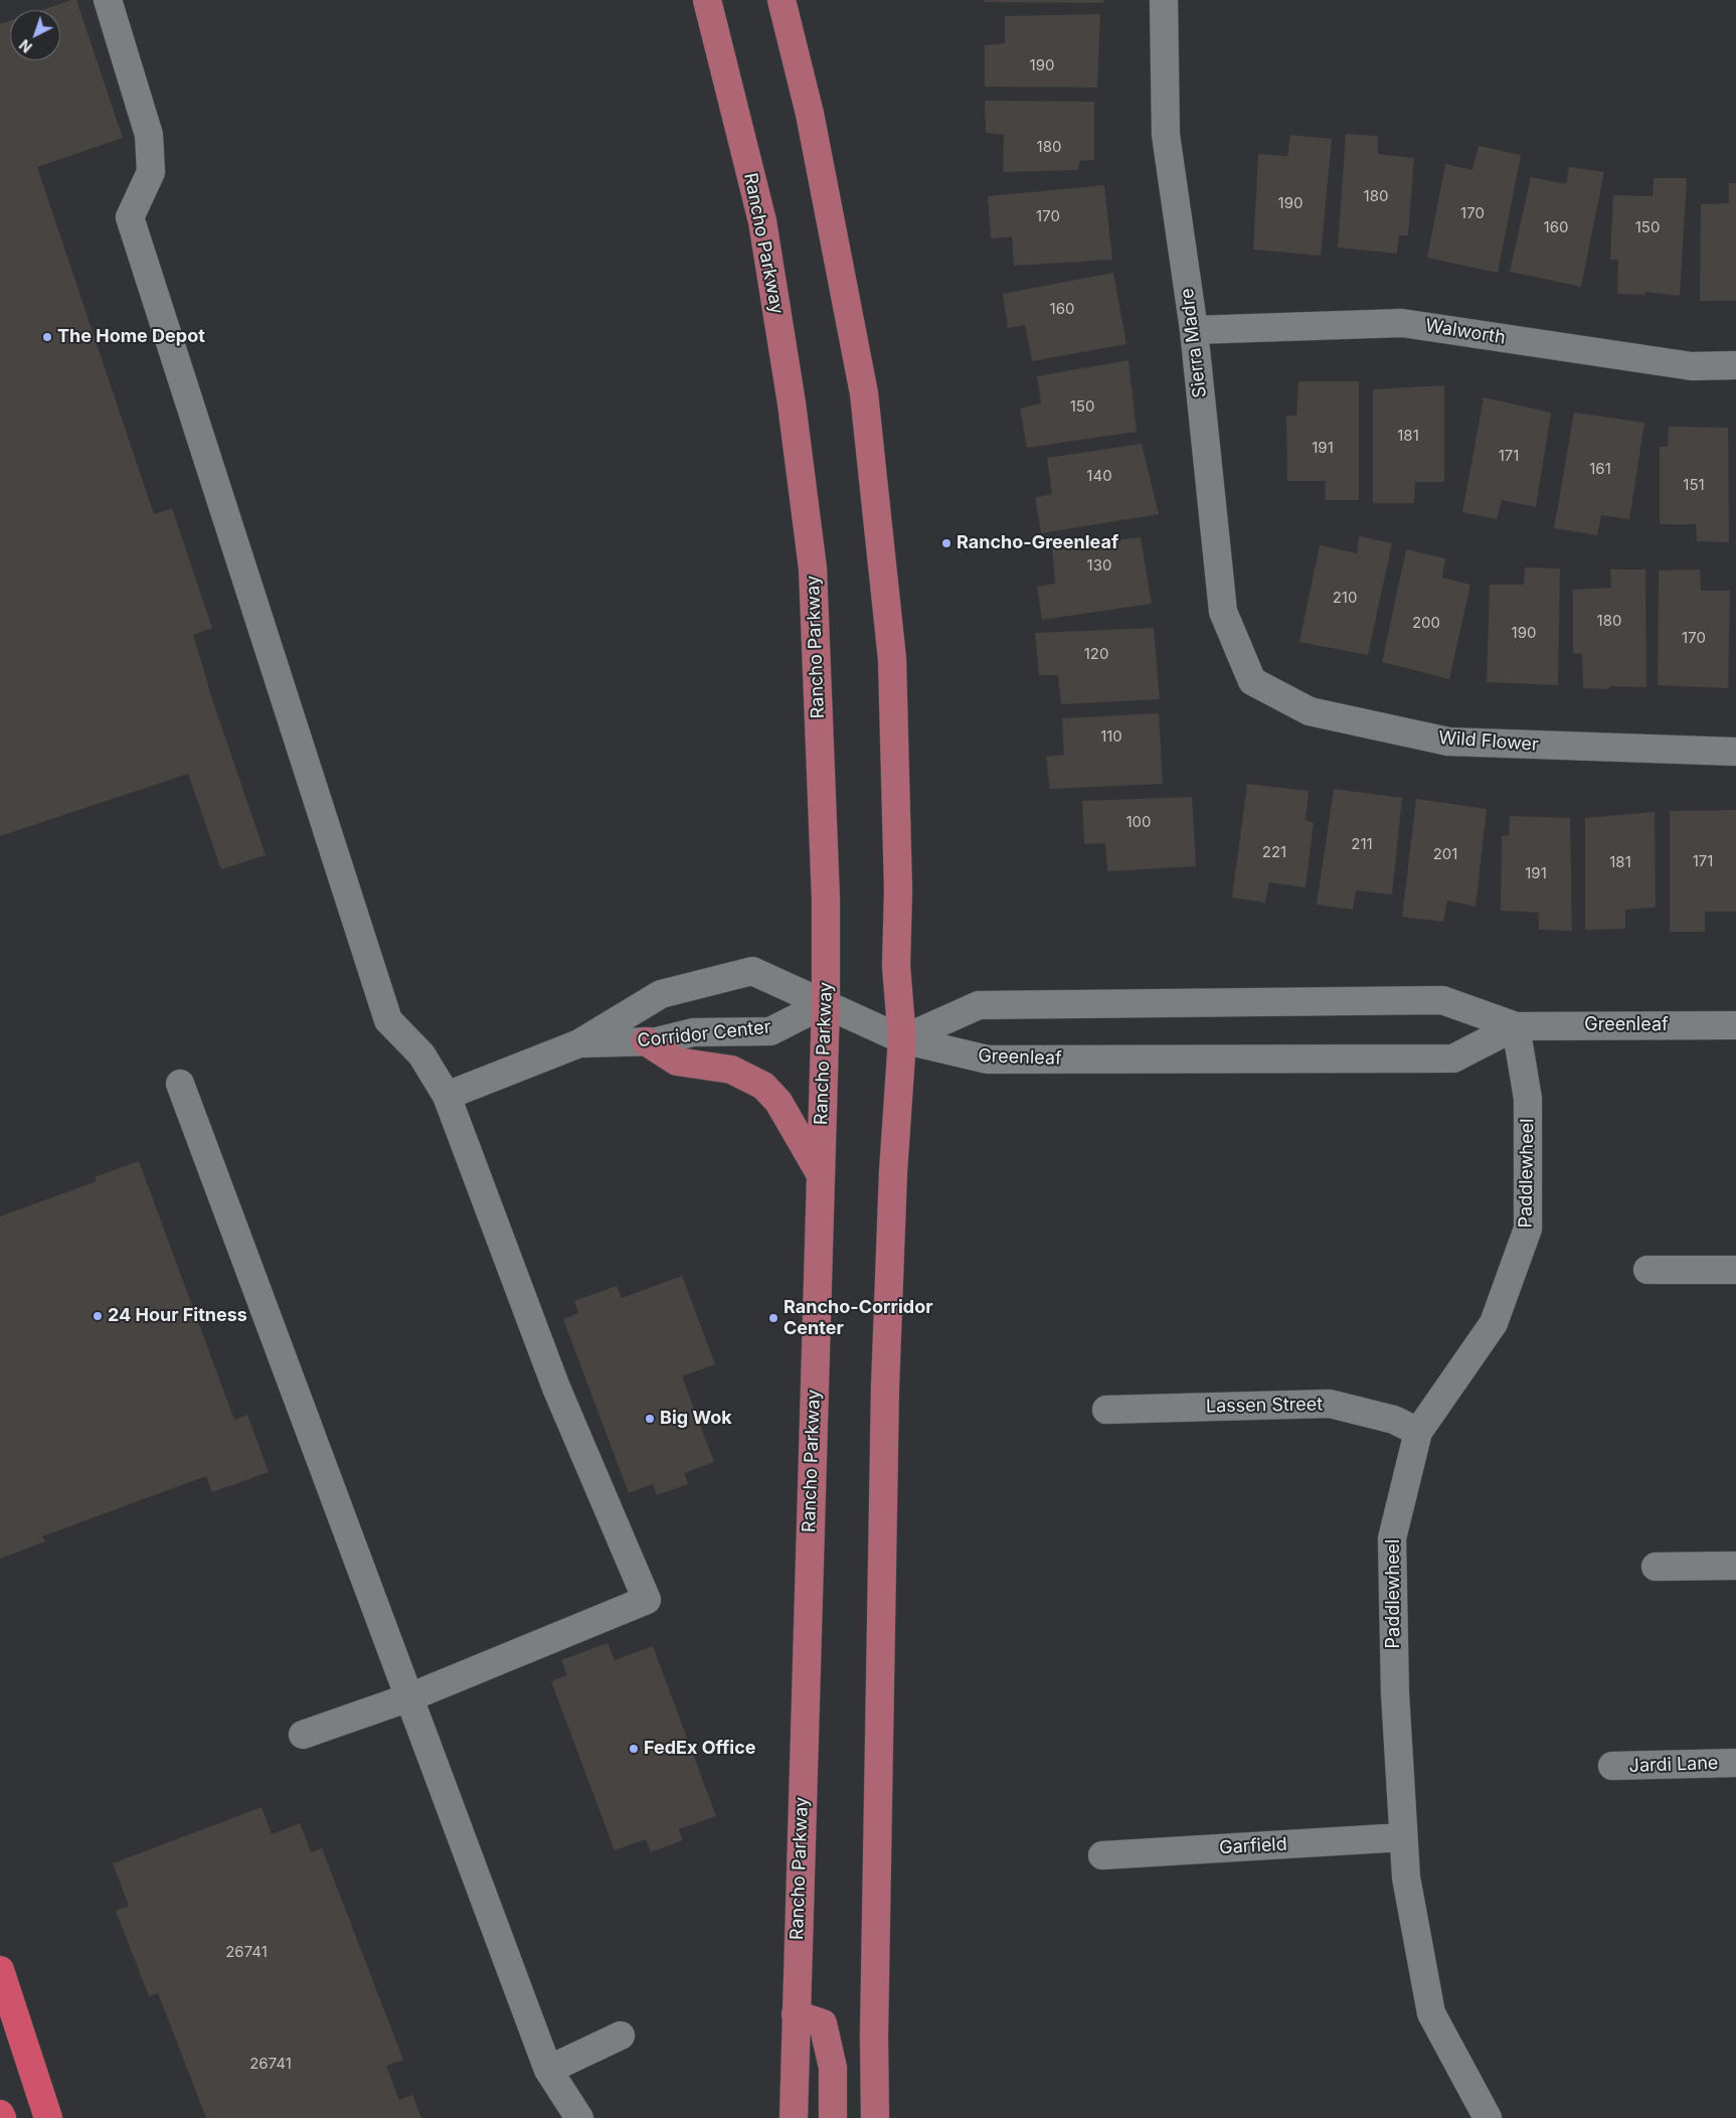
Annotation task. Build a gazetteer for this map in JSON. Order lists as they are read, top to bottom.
{
  "streets": {
    "main road": ["Rancho Parkway"],
    "street": [
      "Walworth",
      "Sierra Madre",
      "Wild Flower",
      "Greenleaf",
      "Corridor Center",
      "Paddlewheel",
      "Lassen Street",
      "Jardi Lane",
      "Garfield"
    ]
  },
  "crossings": [
    ["Rancho Parkway", "Corridor Center"],
    ["Walworth", "Sierra Madre"],
    ["Sierra Madre", "Wild Flower"],
    ["Greenleaf", "Paddlewheel"],
    ["Paddlewheel", "Lassen Street"],
    ["Paddlewheel", "Garfield"]
  ],
  "places": [
    "The Home Depot",
    "Rancho-Greenleaf",
    "24 Hour Fitness",
    "Rancho-Corridor Center",
    "Big Wok",
    "FedEx Office"
  ],
  "house_numbers": [
    "190",
    "180",
    "180",
    "190",
    "170",
    "170",
    "160",
    "150",
    "160",
    "150",
    "181",
    "191",
    "171",
    "161",
    "140",
    "151",
    "130",
    "210",
    "180",
    "200",
    "190",
    "170",
    "120",
    "110",
    "100",
    "211",
    "221",
    "201",
    "171",
    "181",
    "191",
    "26741",
    "26741"
  ],
  "north": "bottom left"
}
